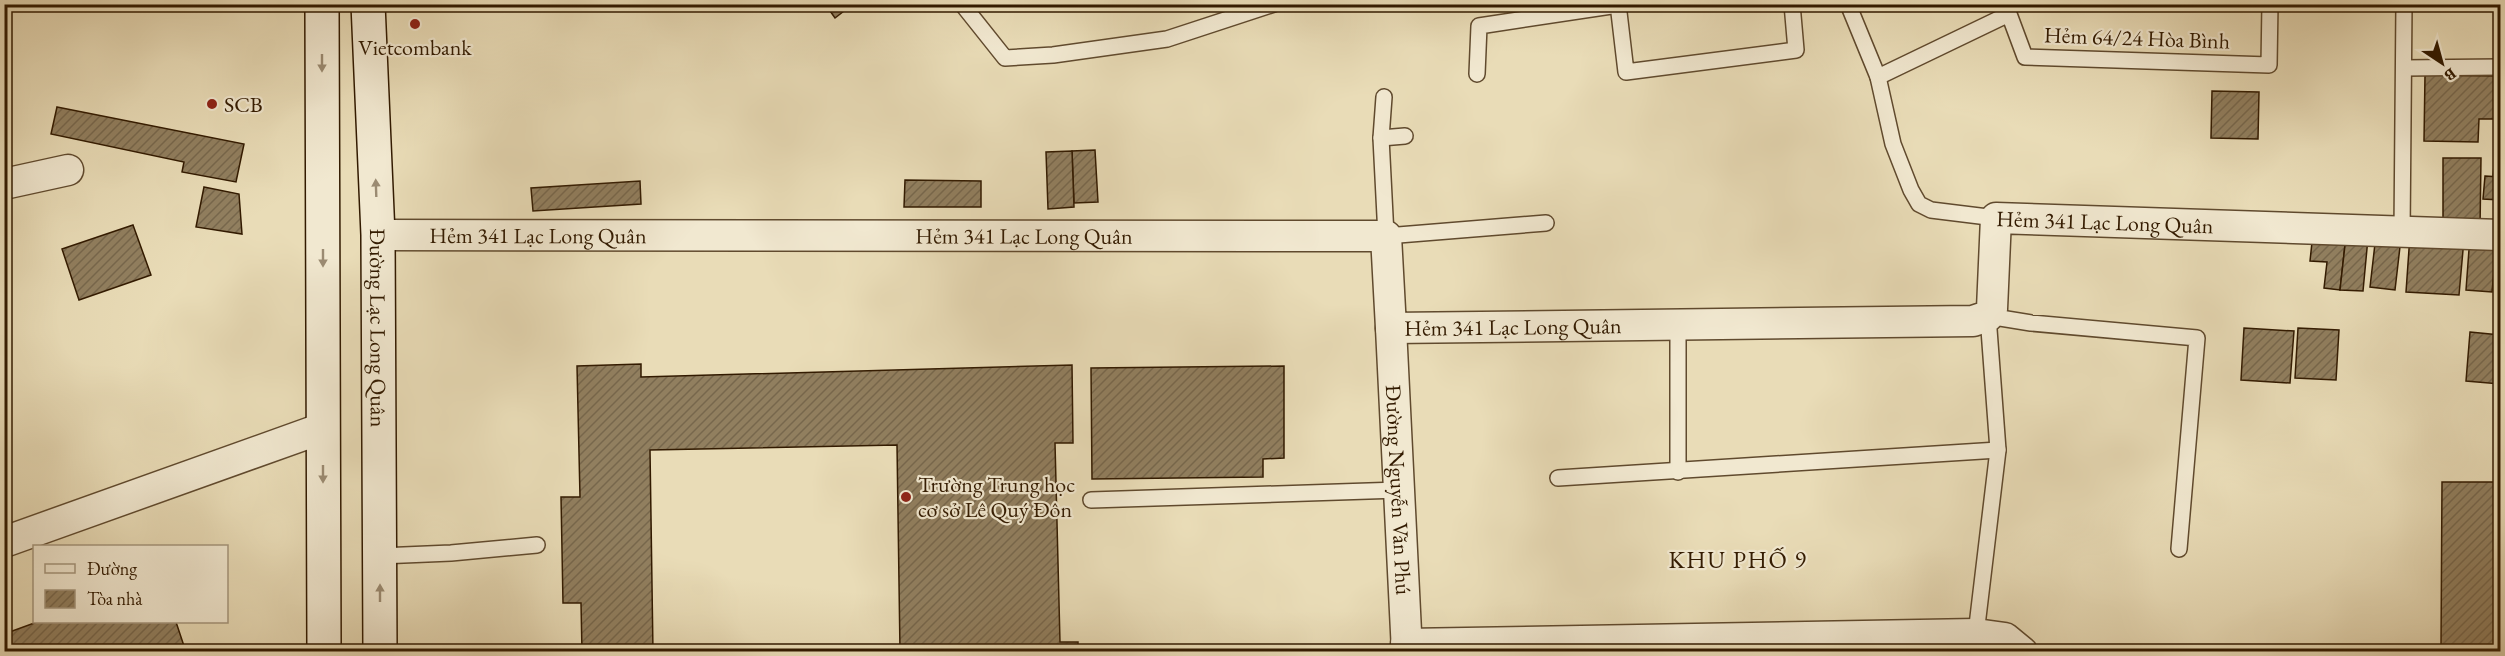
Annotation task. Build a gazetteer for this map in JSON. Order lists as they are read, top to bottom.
{
  "streets": {
    "main road": ["Đường Lạc Long Quân"],
    "street": ["Hẻm 341 Lạc Long Quân", "Đường Nguyễn Văn Phú"],
    "lane": ["Hẻm 64/24 Hòa Bình"]
  },
  "crossings": [
    ["Hẻm 341 Lạc Long Quân", "Đường Lạc Long Quân"],
    ["Hẻm 341 Lạc Long Quân", "Đường Nguyễn Văn Phú"]
  ],
  "districts": ["KHU PHỐ 9"],
  "places": ["Vietcombank", "SCB", "Trường Trung học cơ sở Lê Quý Đôn"],
  "legend": ["Đường", "Tòa nhà"],
  "north": "bottom right"
}
